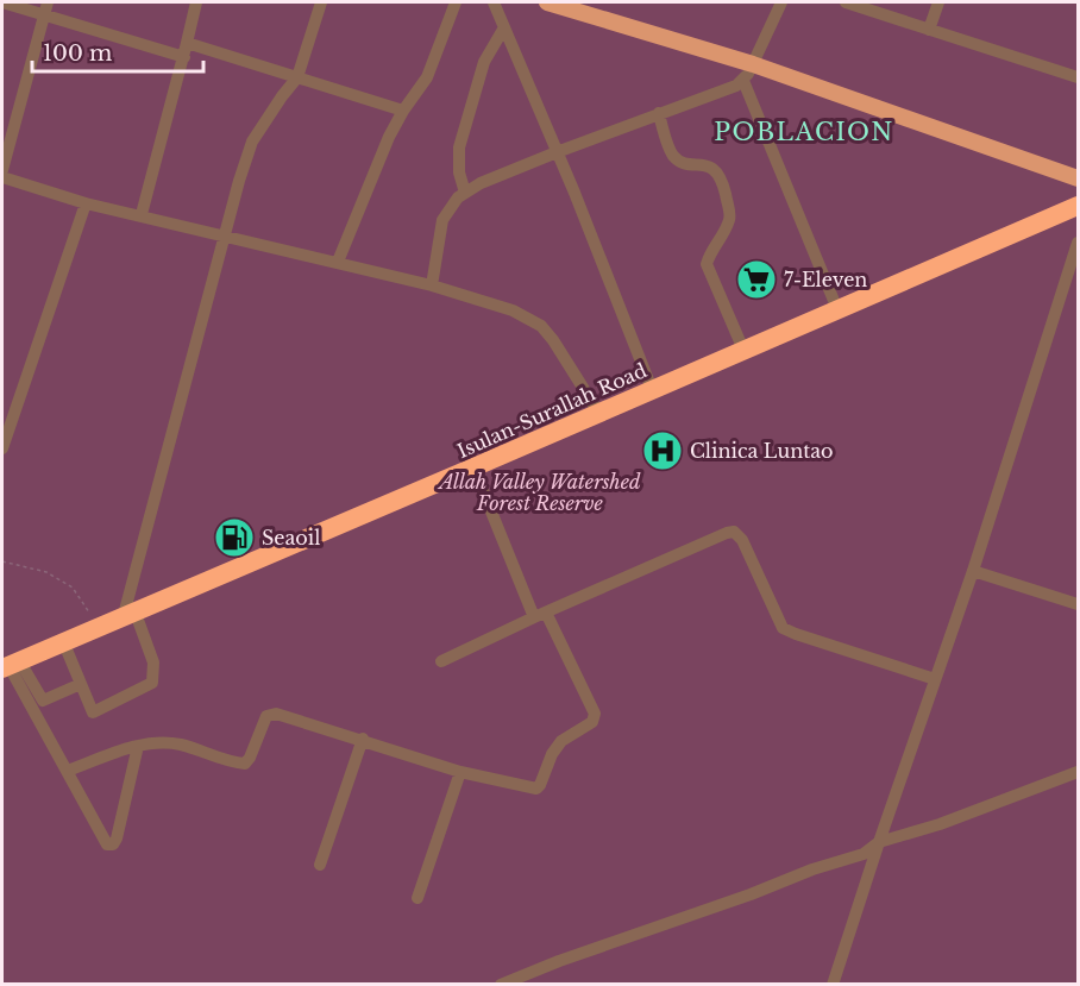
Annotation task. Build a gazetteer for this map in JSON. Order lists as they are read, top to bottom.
{
  "streets": {
    "highway": ["Isulan-Surallah Road"]
  },
  "districts": ["POBLACION"],
  "parks": ["Allah Valley Watershed Forest Reserve"],
  "places": {
    "supermarket": ["7-Eleven"],
    "hospital": ["Clinica Luntao"],
    "fuel station": ["Seaoil"]
  },
  "scale_bar": "100 m"
}
